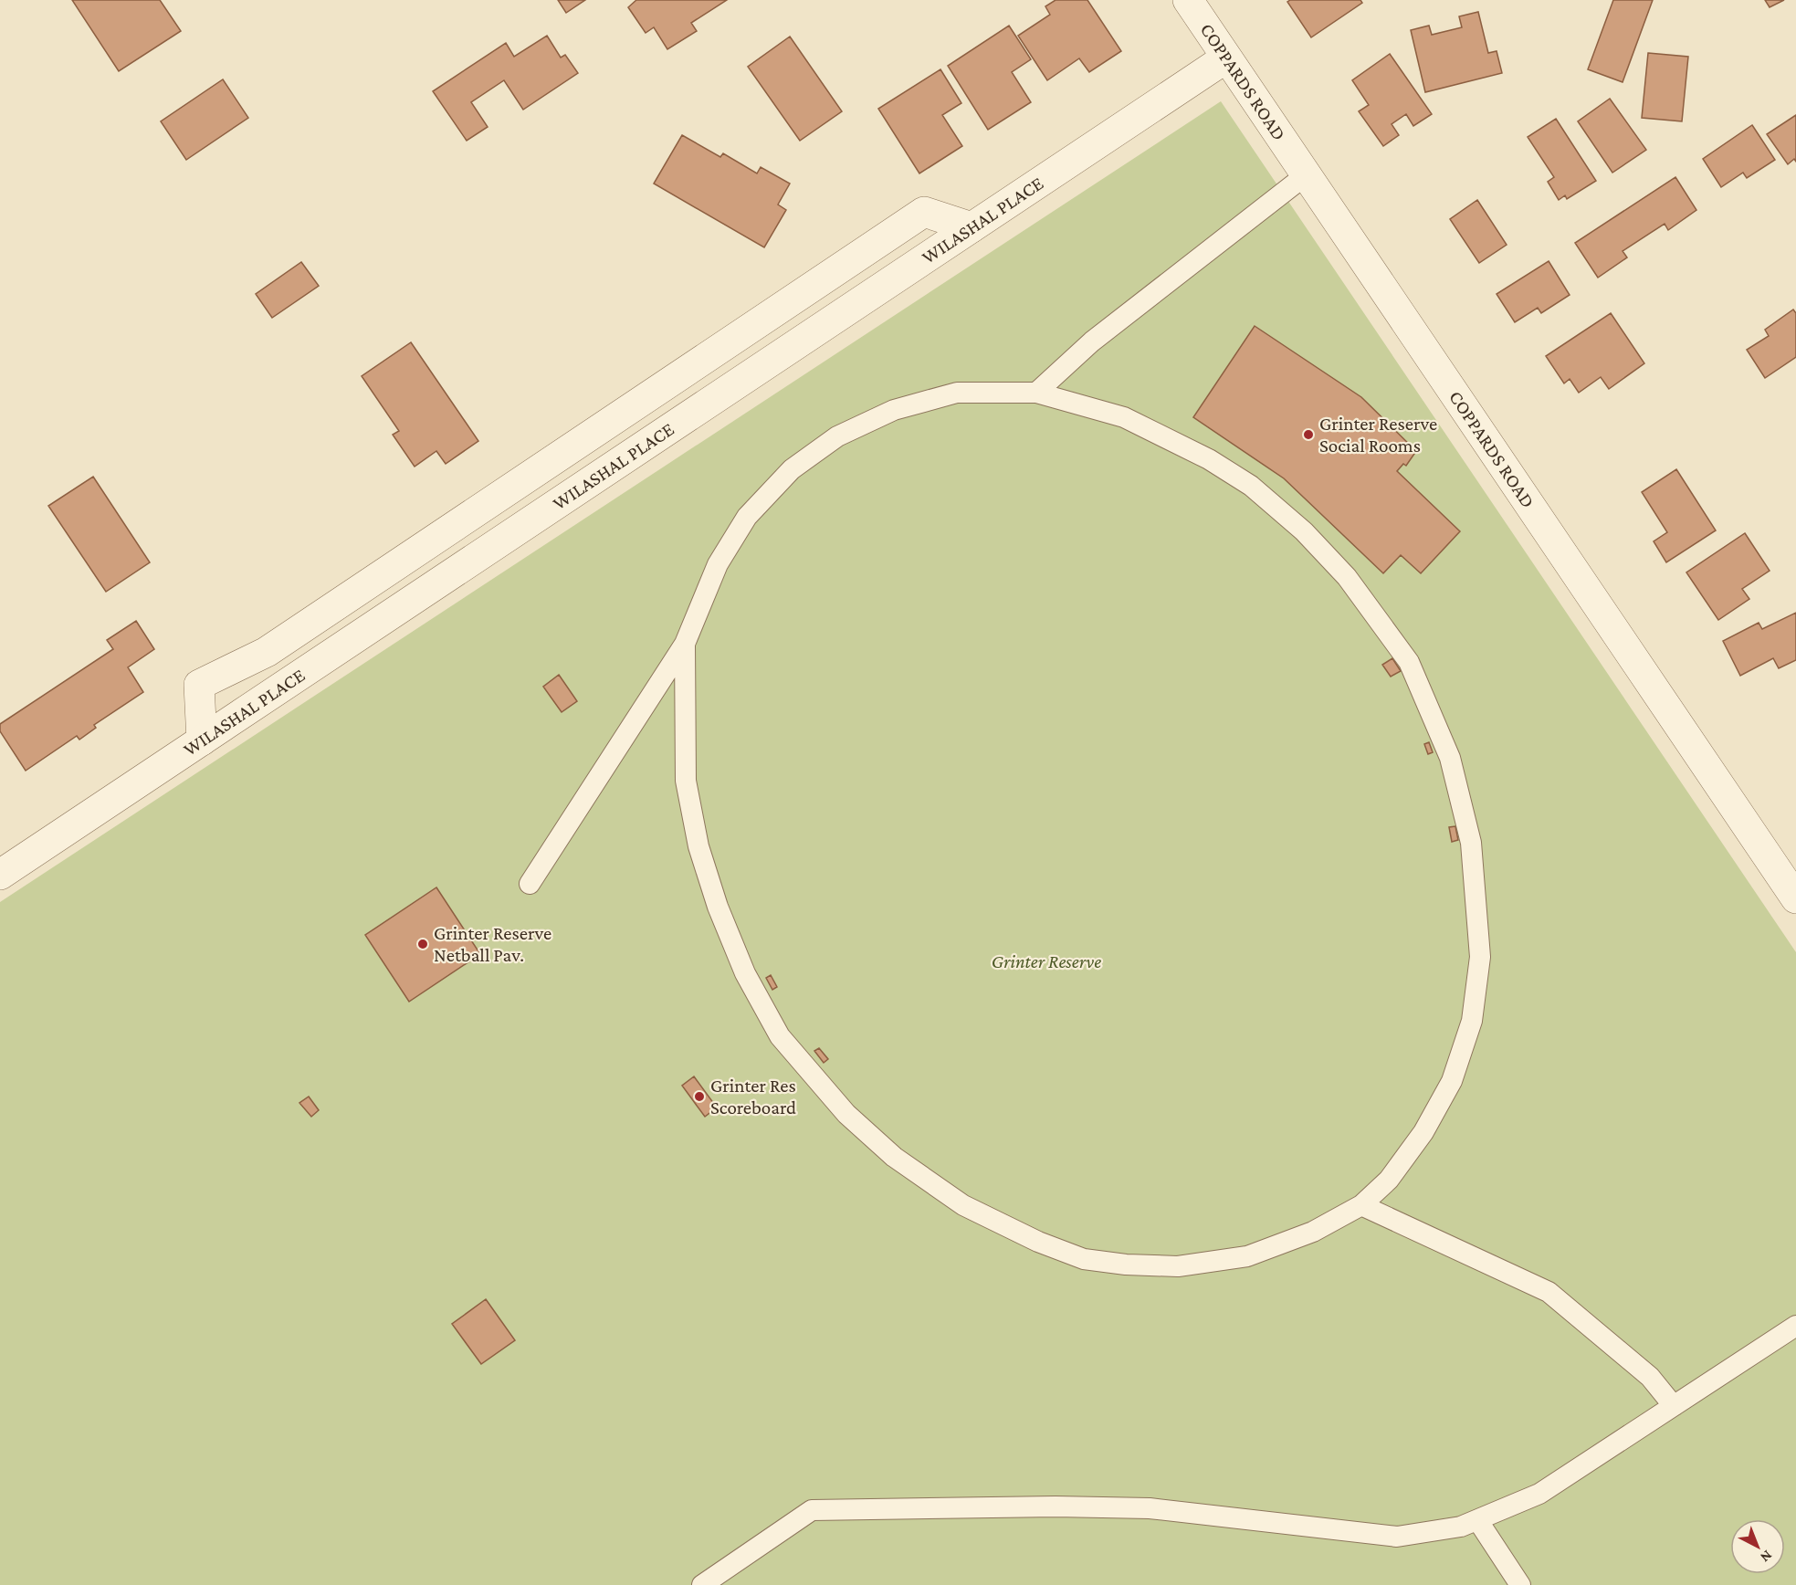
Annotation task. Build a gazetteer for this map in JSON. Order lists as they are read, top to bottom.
{
  "streets": {
    "street": ["COPPARDS ROAD", "WILASHAL PLACE"]
  },
  "crossings": [
    ["COPPARDS ROAD", "WILASHAL PLACE"]
  ],
  "parks": ["Grinter Reserve"],
  "places": ["Grinter Reserve Social Rooms", "Grinter Reserve Netball Pav.", "Grinter Res Scoreboard"],
  "north": "bottom right"
}
